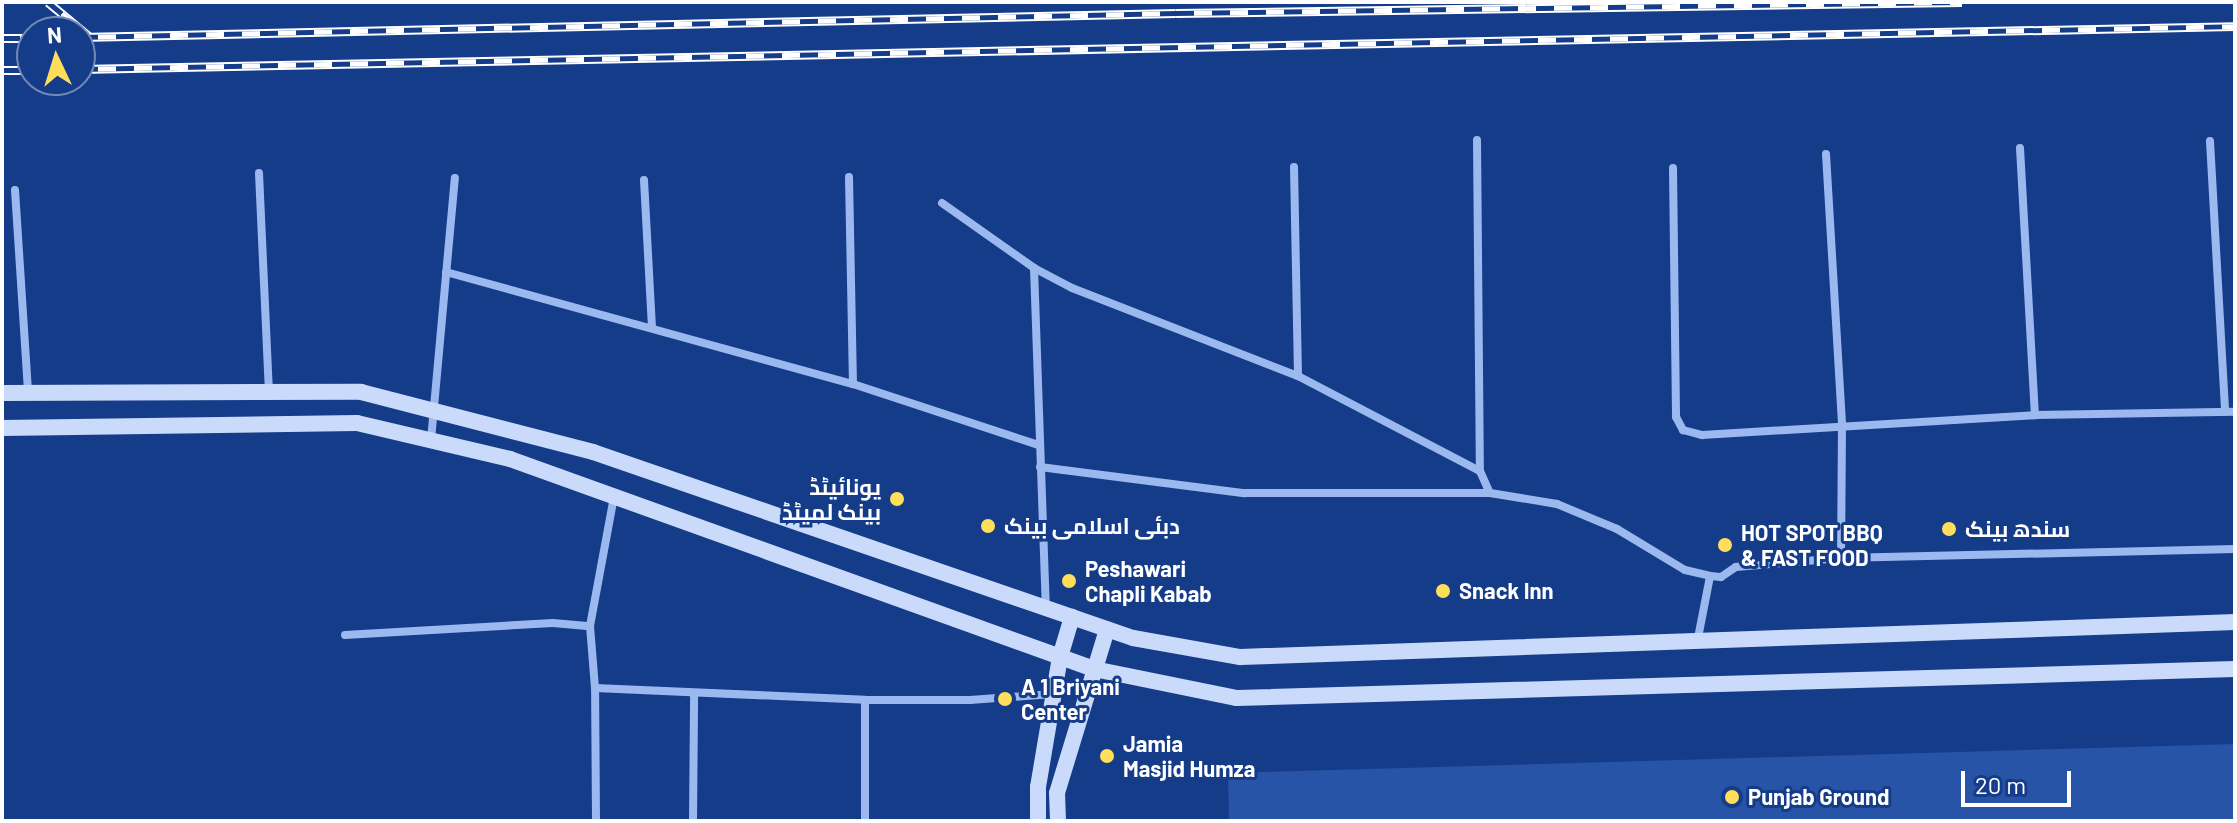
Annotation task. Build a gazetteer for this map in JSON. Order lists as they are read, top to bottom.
{
  "places": [
    "یونائیٹڈ بینک لمیٹڈ",
    "دبئی اسلامی بینک",
    "سندھ بینک",
    "HOT SPOT BBQ & FAST FOOD",
    "Peshawari Chapli Kabab",
    "Snack Inn",
    "A 1 Briyani Center",
    "Jamia Masjid Humza",
    "Punjab Ground"
  ],
  "scale_bar": "20 m",
  "north": "top"
}
